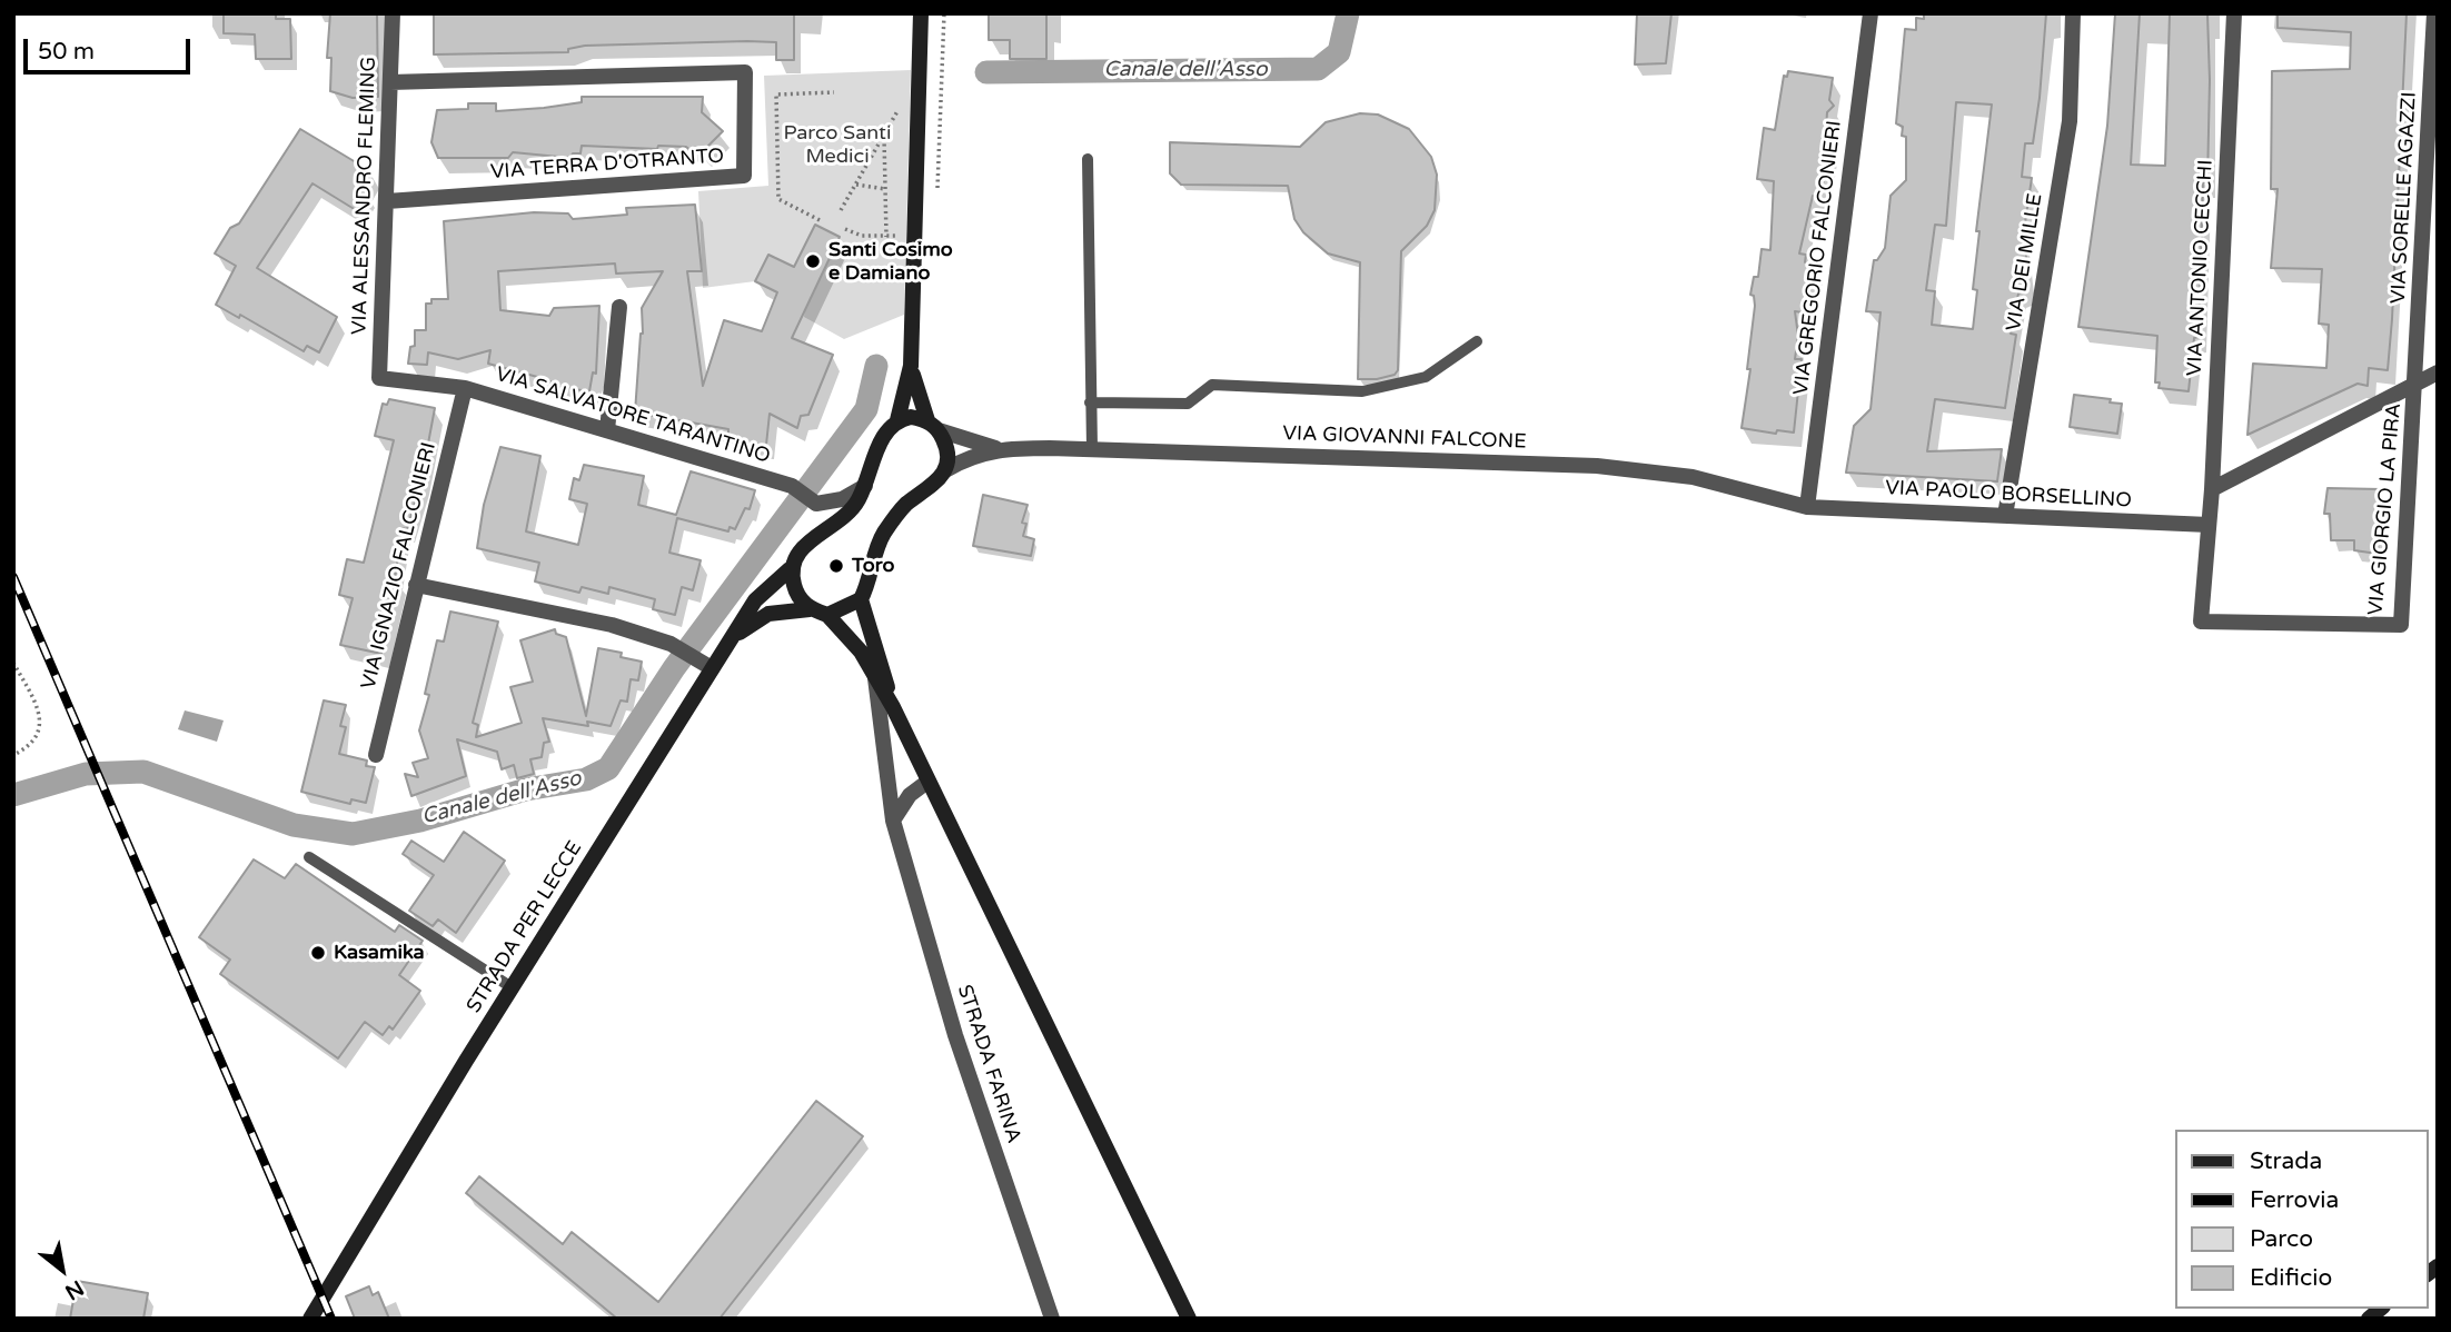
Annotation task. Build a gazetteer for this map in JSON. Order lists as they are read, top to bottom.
{
  "streets": {
    "main road": ["STRADA PER LECCE"],
    "street": [
      "VIA TERRA D'OTRANTO",
      "VIA ALESSANDRO FLEMING",
      "VIA SORELLE AGAZZI",
      "VIA GREGORIO FALCONIERI",
      "VIA DEI MILLE",
      "VIA ANTONIO CECCHI",
      "VIA SALVATORE TARANTINO",
      "VIA GIOVANNI FALCONE",
      "VIA PAOLO BORSELLINO",
      "VIA GIORGIO LA PIRA",
      "VIA IGNAZIO FALCONIERI",
      "STRADA FARINA"
    ]
  },
  "crossings": [
    ["VIA TERRA D'OTRANTO", "VIA ALESSANDRO FLEMING"],
    ["VIA ALESSANDRO FLEMING", "VIA SALVATORE TARANTINO"],
    ["VIA SORELLE AGAZZI", "VIA GIORGIO LA PIRA"],
    ["VIA GREGORIO FALCONIERI", "VIA GIOVANNI FALCONE"],
    ["VIA GREGORIO FALCONIERI", "VIA PAOLO BORSELLINO"],
    ["VIA DEI MILLE", "VIA PAOLO BORSELLINO"],
    ["VIA ANTONIO CECCHI", "VIA PAOLO BORSELLINO"],
    ["VIA ANTONIO CECCHI", "VIA GIORGIO LA PIRA"],
    ["VIA SALVATORE TARANTINO", "VIA IGNAZIO FALCONIERI"],
    ["VIA SALVATORE TARANTINO", "STRADA PER LECCE"],
    ["VIA GIOVANNI FALCONE", "VIA PAOLO BORSELLINO"],
    ["VIA PAOLO BORSELLINO", "VIA GIORGIO LA PIRA"]
  ],
  "water": ["Canale dell'Asso"],
  "parks": ["Parco Santi Medici"],
  "places": ["Santi Cosimo e Damiano", "Toro", "Kasamika"],
  "legend": [
    "Strada",
    "Ferrovia",
    "Parco",
    "Edificio"
  ],
  "scale_bar": "50 m",
  "north": "bottom right"
}
